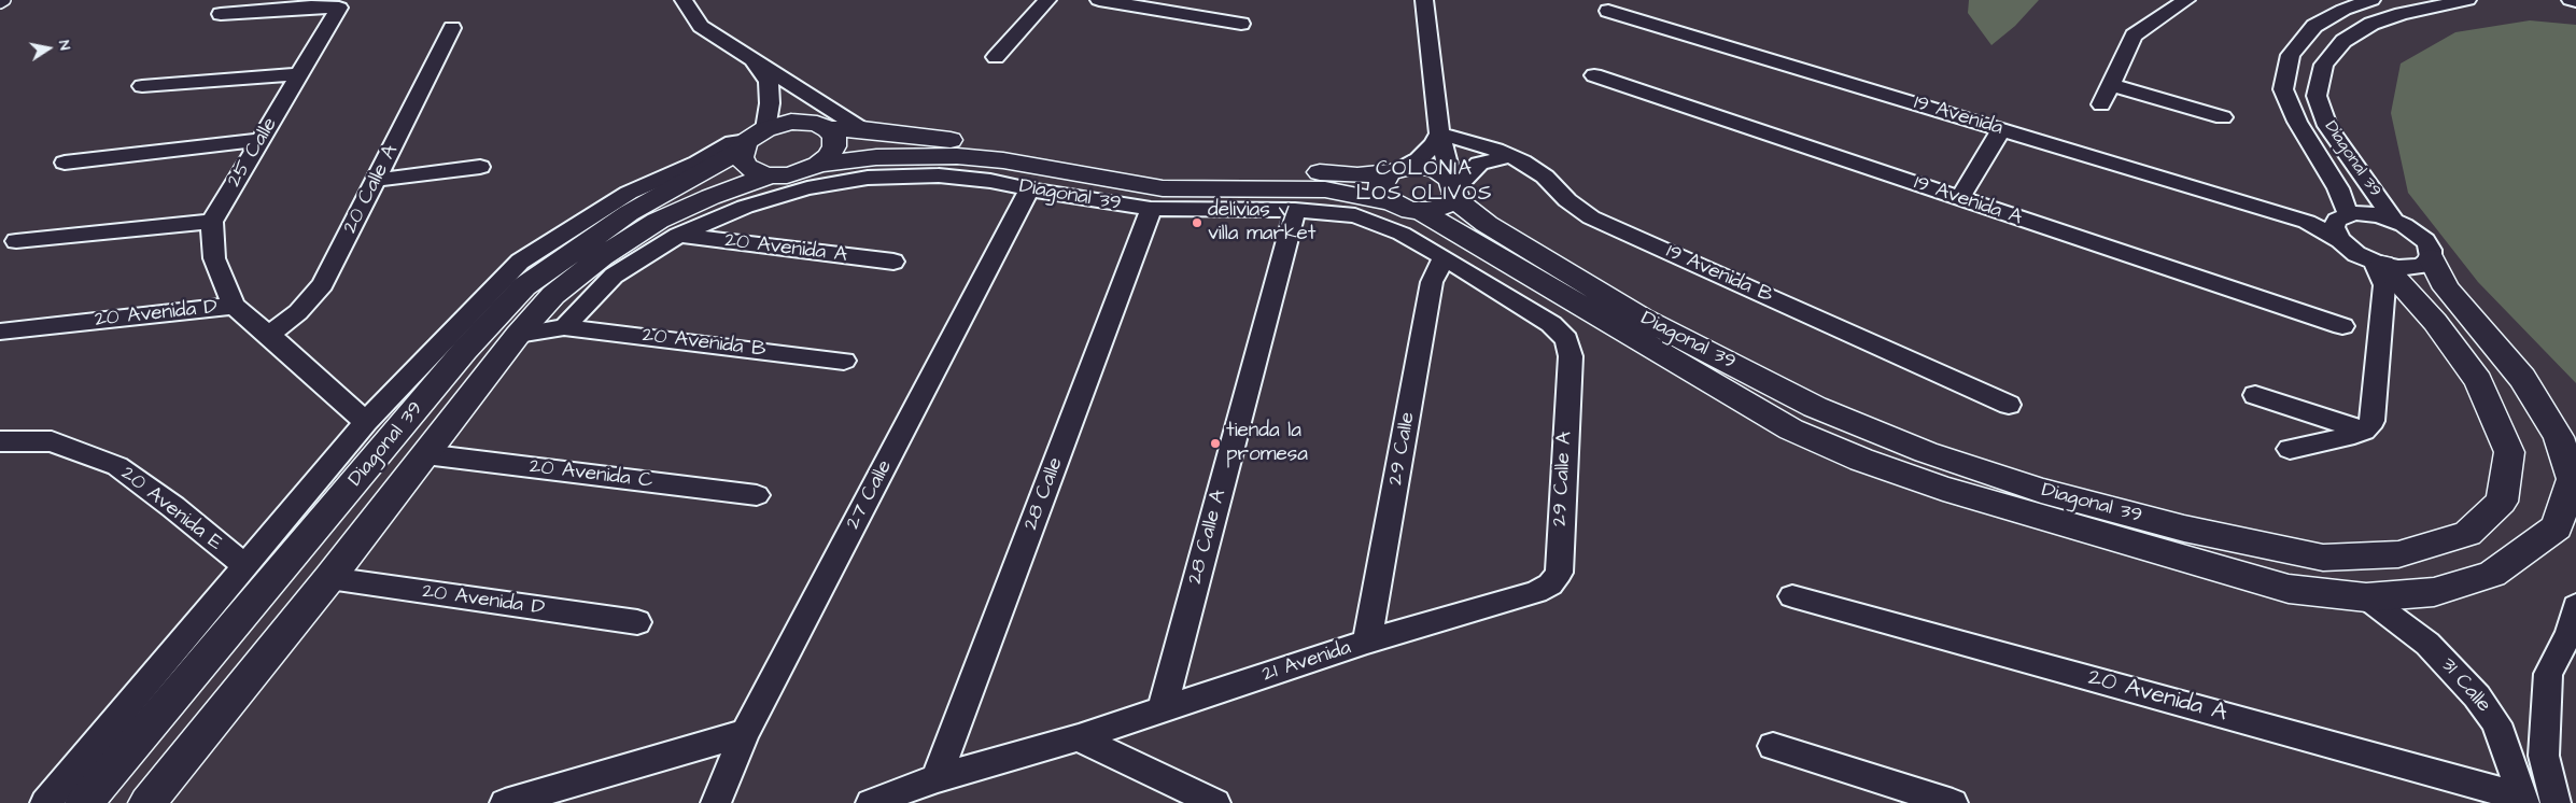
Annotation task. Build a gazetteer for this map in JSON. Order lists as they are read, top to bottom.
{
  "streets": {
    "street": [
      "19 Avenida",
      "25 Calle",
      "Diagonal 39",
      "20 Calle A",
      "19 Avenida A",
      "20 Avenida A",
      "19 Avenida B",
      "20 Avenida D",
      "20 Avenida B",
      "29 Calle",
      "20 Avenida C",
      "29 Calle A",
      "28 Calle",
      "27 Calle",
      "20 Avenida E",
      "28 Calle A",
      "21 Avenida",
      "31 Calle"
    ]
  },
  "crossings": [
    ["19 Avenida", "Diagonal 39"],
    ["Diagonal 39", "20 Avenida A"],
    ["Diagonal 39", "20 Avenida D"],
    ["Diagonal 39", "20 Avenida B"],
    ["Diagonal 39", "29 Calle"],
    ["Diagonal 39", "20 Avenida C"],
    ["Diagonal 39", "29 Calle A"],
    ["Diagonal 39", "28 Calle"],
    ["Diagonal 39", "27 Calle"],
    ["Diagonal 39", "28 Calle A"],
    ["Diagonal 39", "31 Calle"],
    ["20 Calle A", "20 Avenida D"],
    ["20 Avenida A", "31 Calle"],
    ["29 Calle", "21 Avenida"],
    ["29 Calle A", "21 Avenida"],
    ["28 Calle", "21 Avenida"],
    ["28 Calle A", "21 Avenida"]
  ],
  "districts": ["COLONIA LOS OLIVOS"],
  "places": ["delivias y villa market", "tienda la promesa"],
  "north": "right"
}
